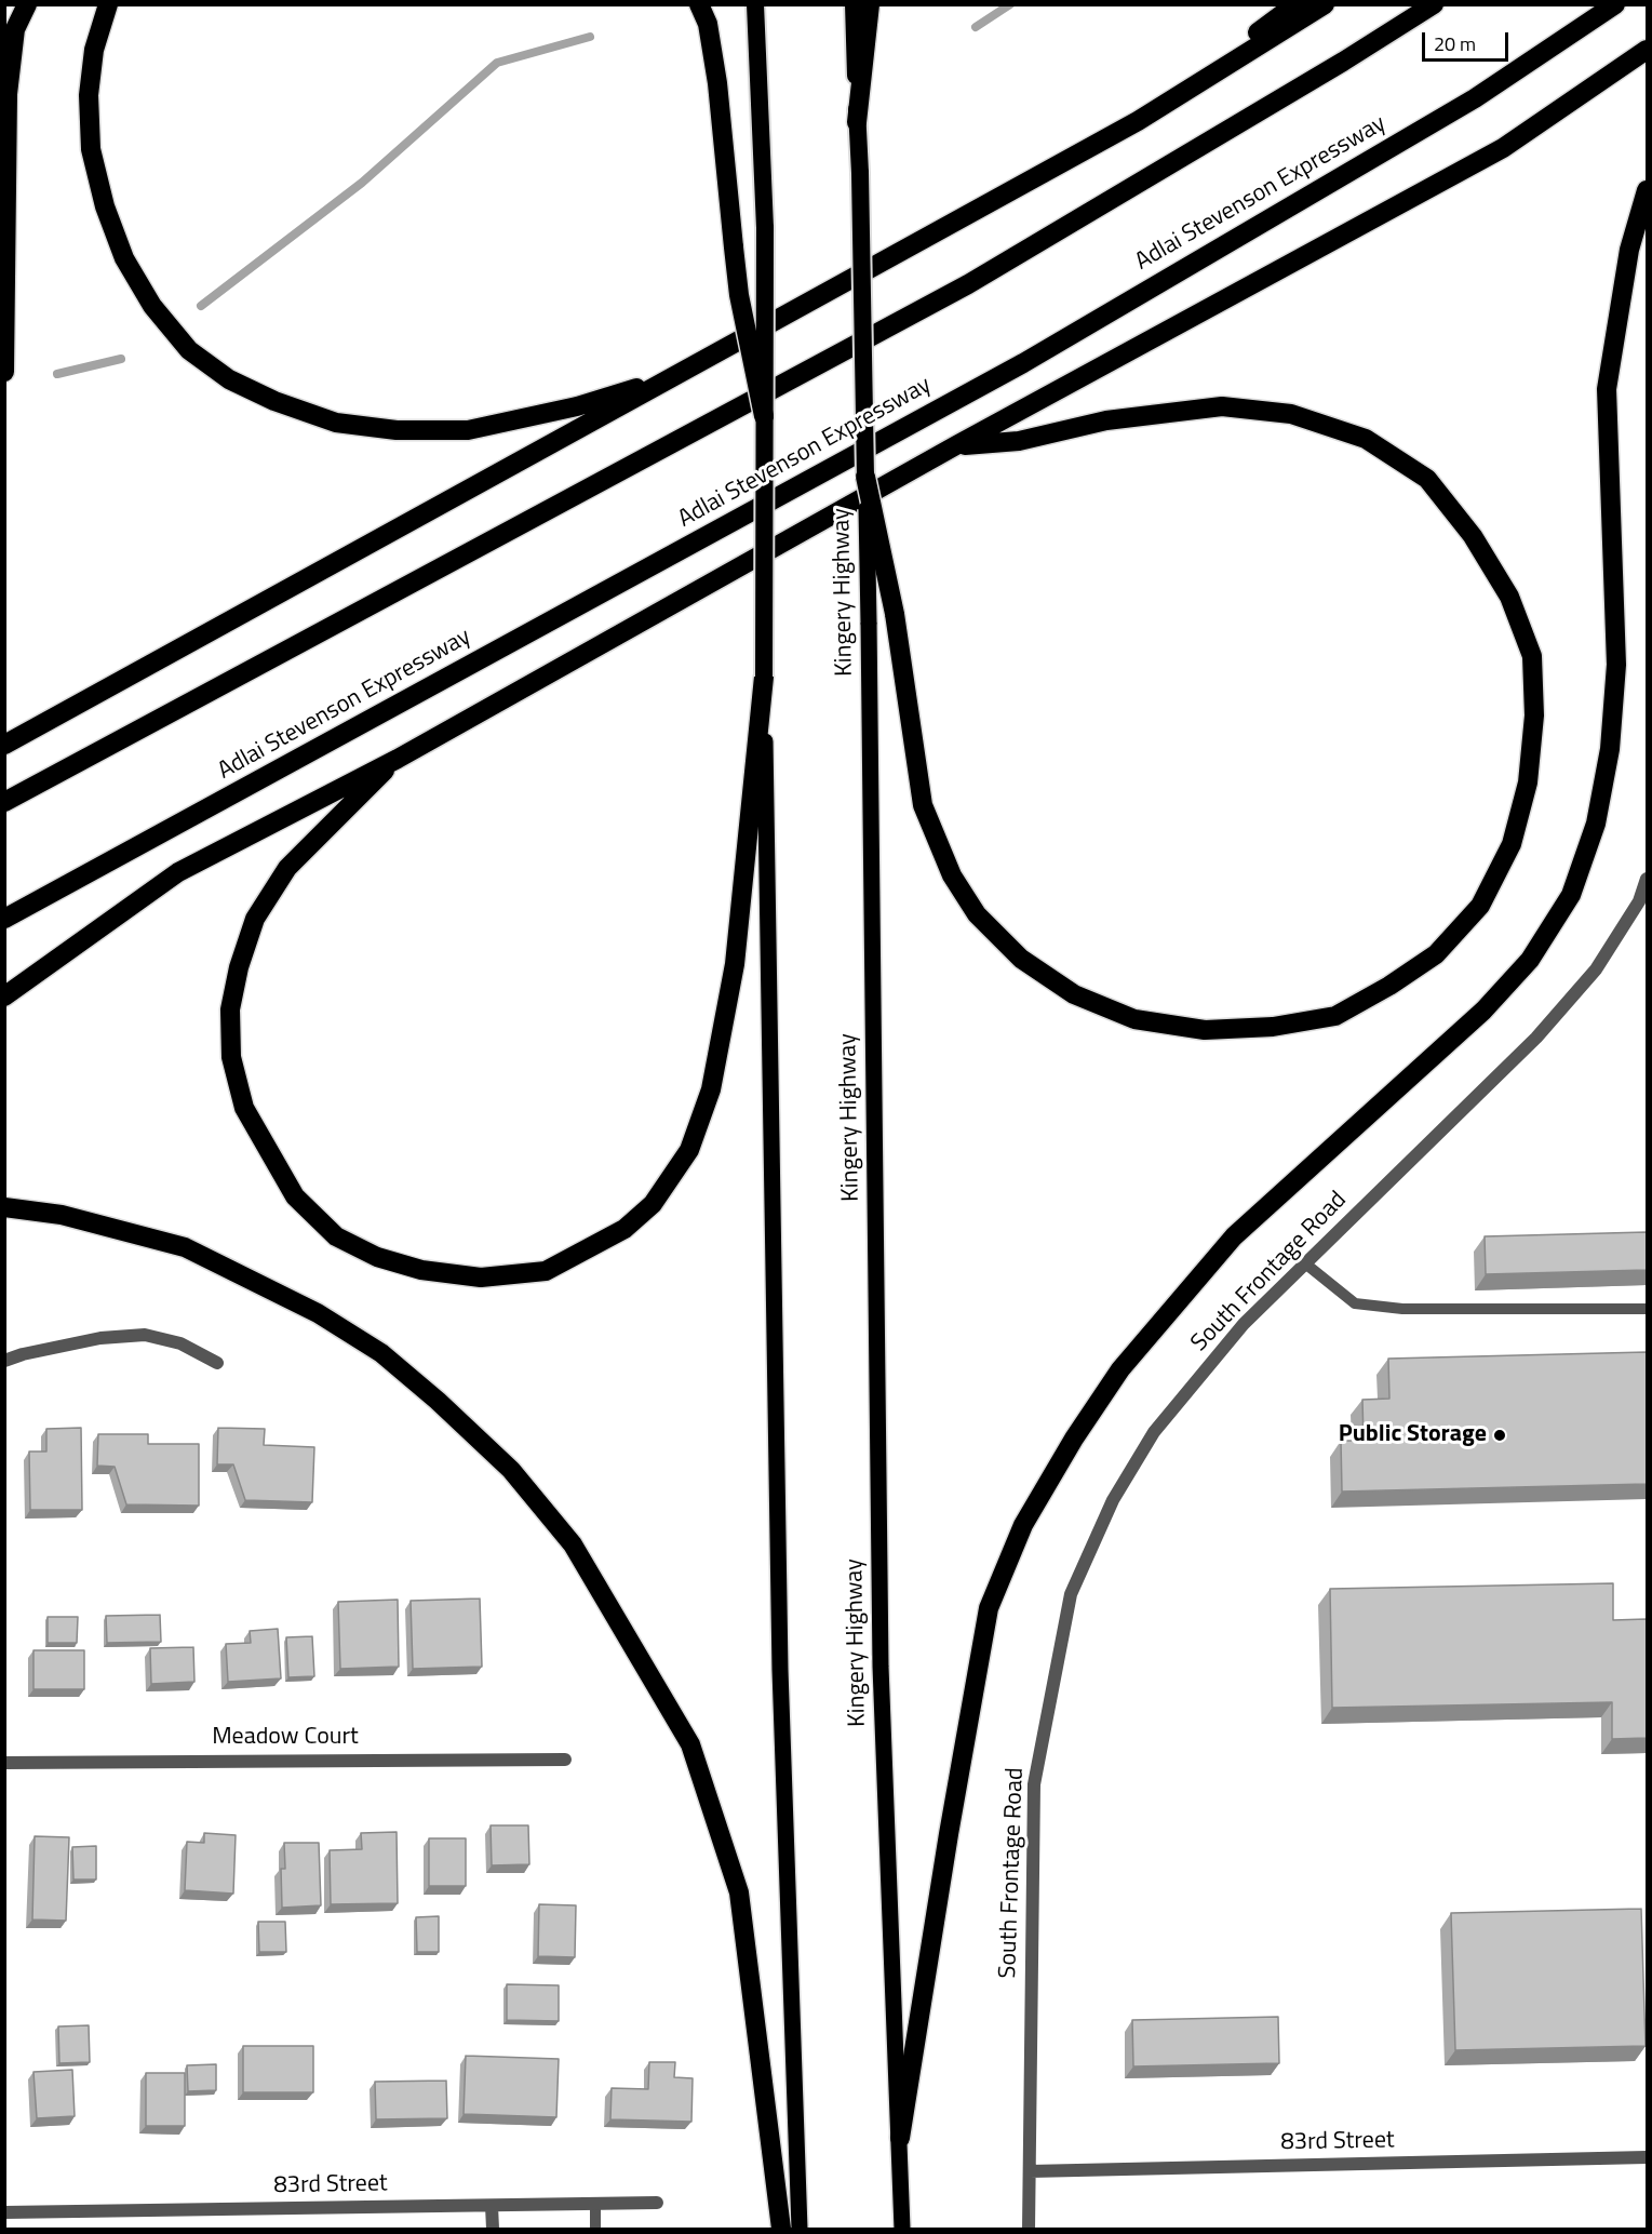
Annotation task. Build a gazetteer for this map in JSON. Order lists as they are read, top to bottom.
{
  "streets": {
    "highway": ["Adlai Stevenson Expressway", "Kingery Highway"],
    "street": ["South Frontage Road", "Meadow Court", "83rd Street"]
  },
  "crossings": [
    ["South Frontage Road", "83rd Street"]
  ],
  "places": ["Public Storage"],
  "scale_bar": "20 m"
}
